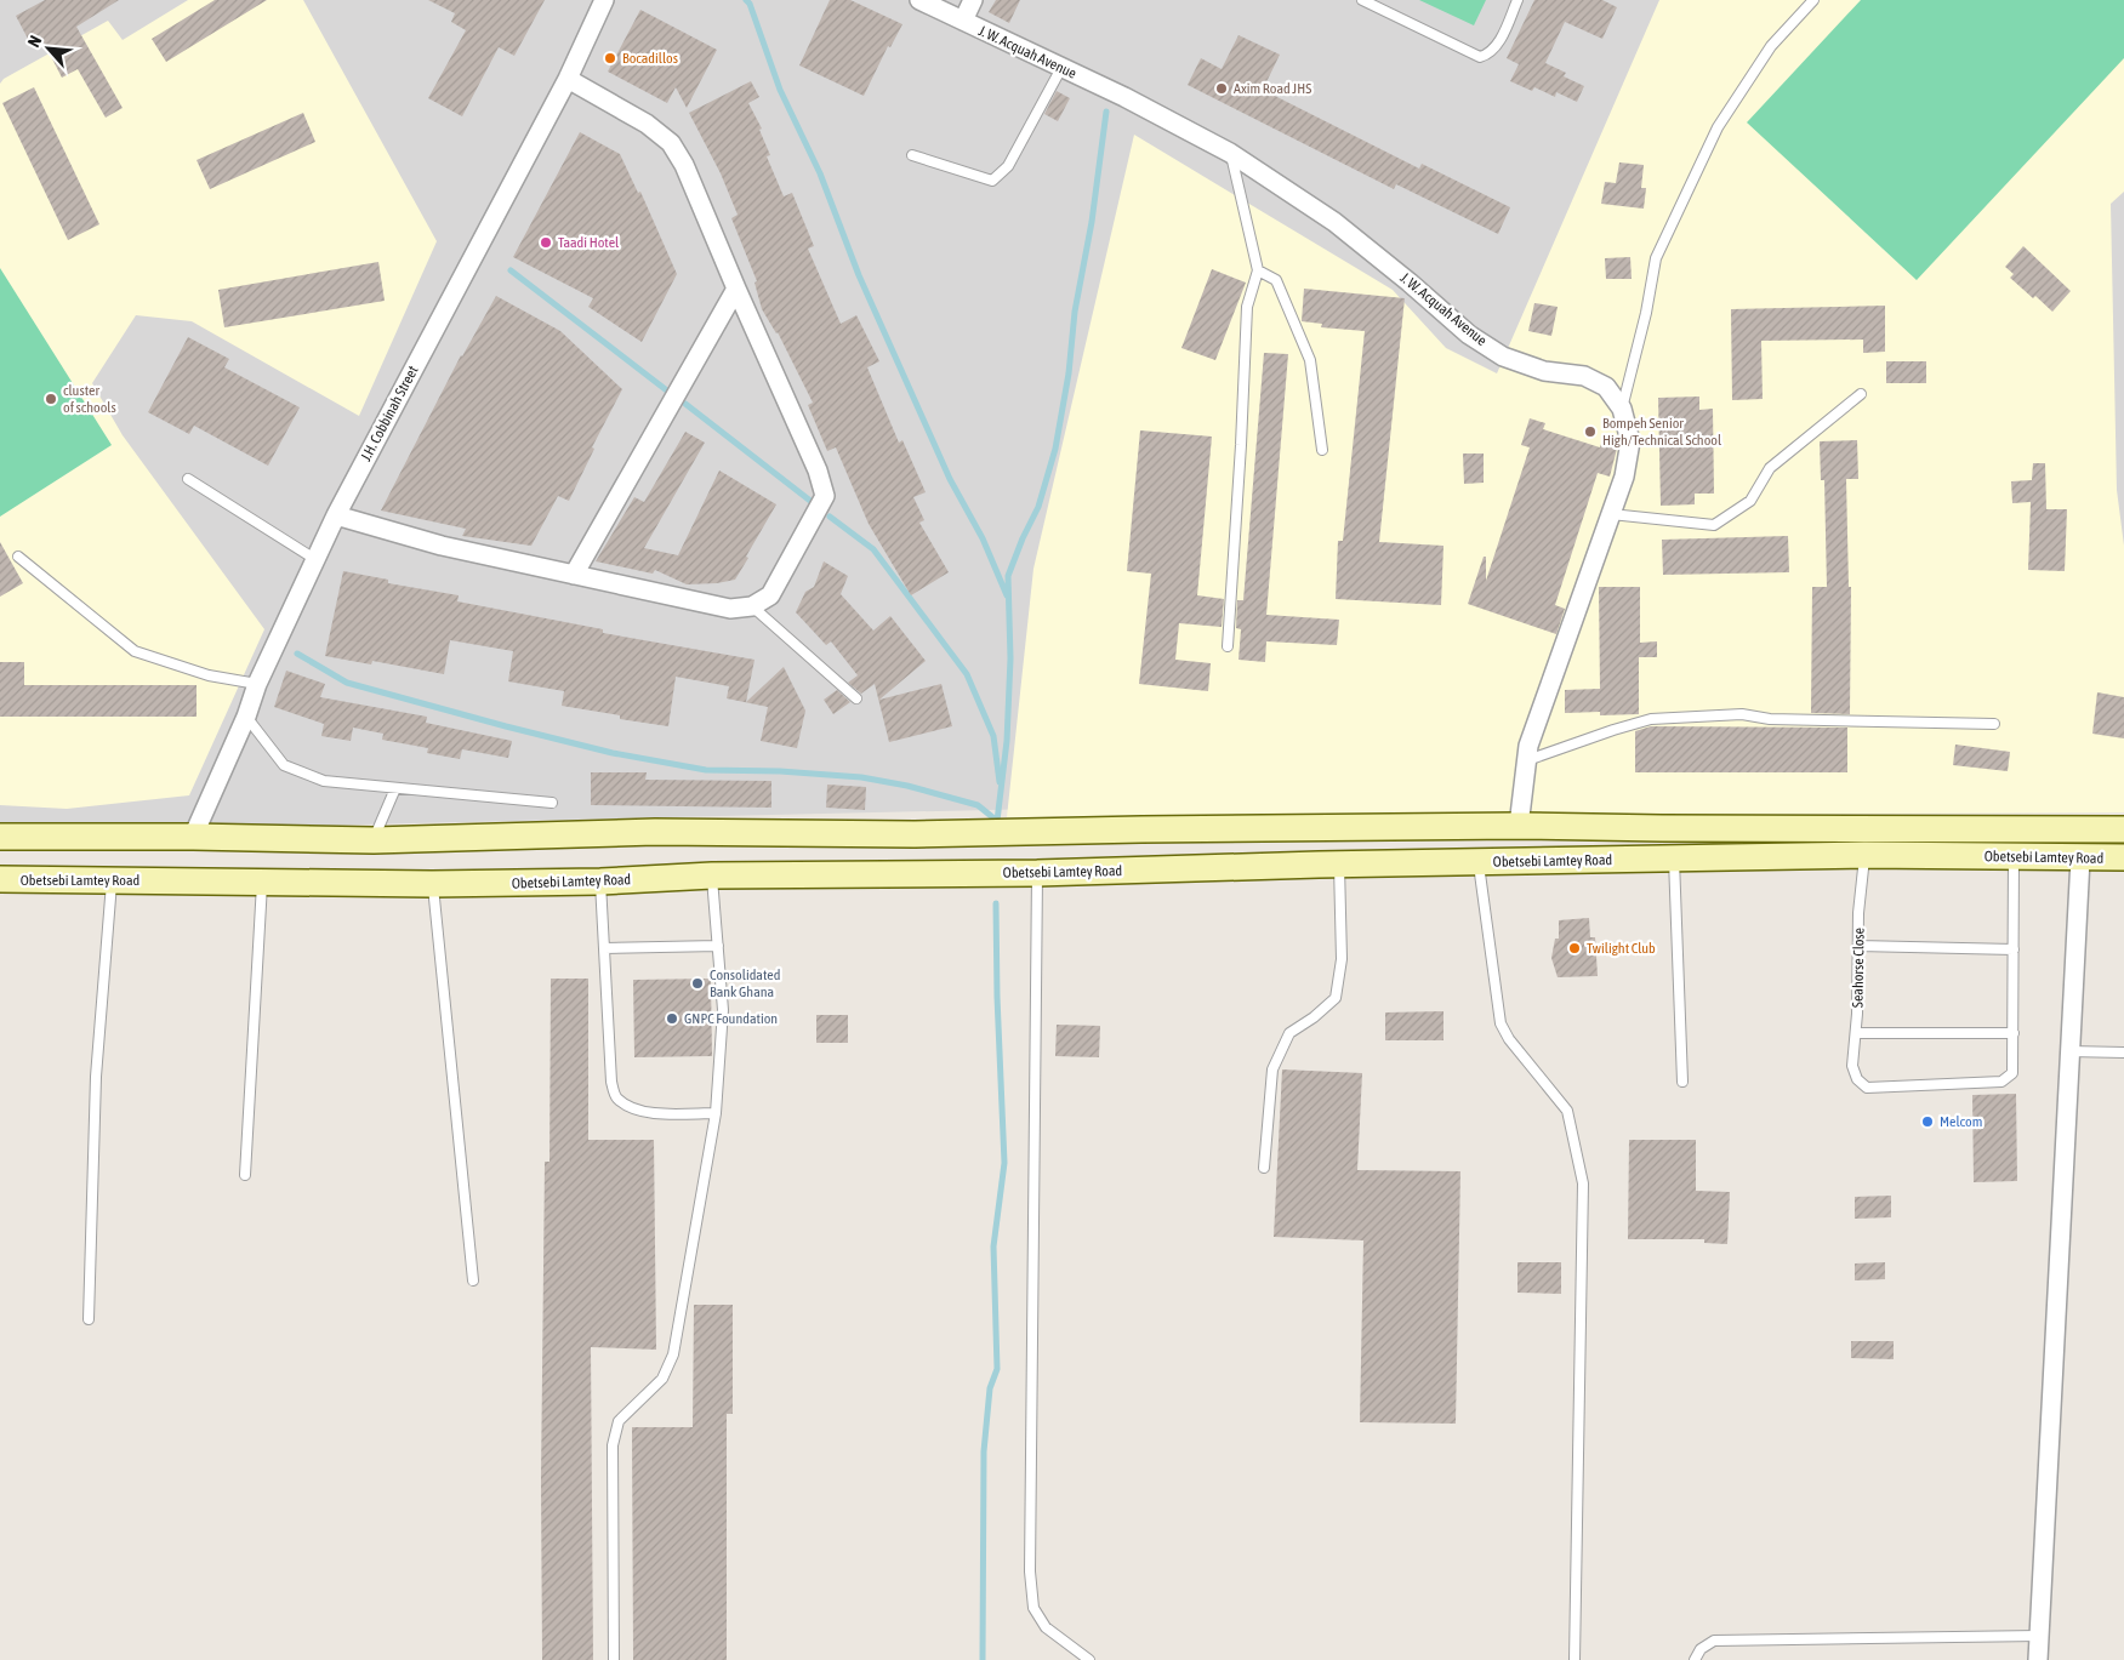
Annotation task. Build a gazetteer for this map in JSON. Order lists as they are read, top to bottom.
{
  "streets": {
    "main road": ["Obetsebi Lamtey Road"],
    "street": ["J. W. Acquah Avenue", "J.H. Cobbinah Street"],
    "lane": ["Seahorse Close"]
  },
  "crossings": [
    ["J. W. Acquah Avenue", "Obetsebi Lamtey Road"],
    ["J.H. Cobbinah Street", "Obetsebi Lamtey Road"],
    ["Obetsebi Lamtey Road", "Seahorse Close"]
  ],
  "places": [
    "Bocadillos",
    "Axim Road JHS",
    "Taadi Hotel",
    "cluster of schools",
    "Bompeh Senior High/Technical School",
    "Twilight Club",
    "Consolidated Bank Ghana",
    "GNPC Foundation",
    "Melcom"
  ],
  "north": "top left"
}
